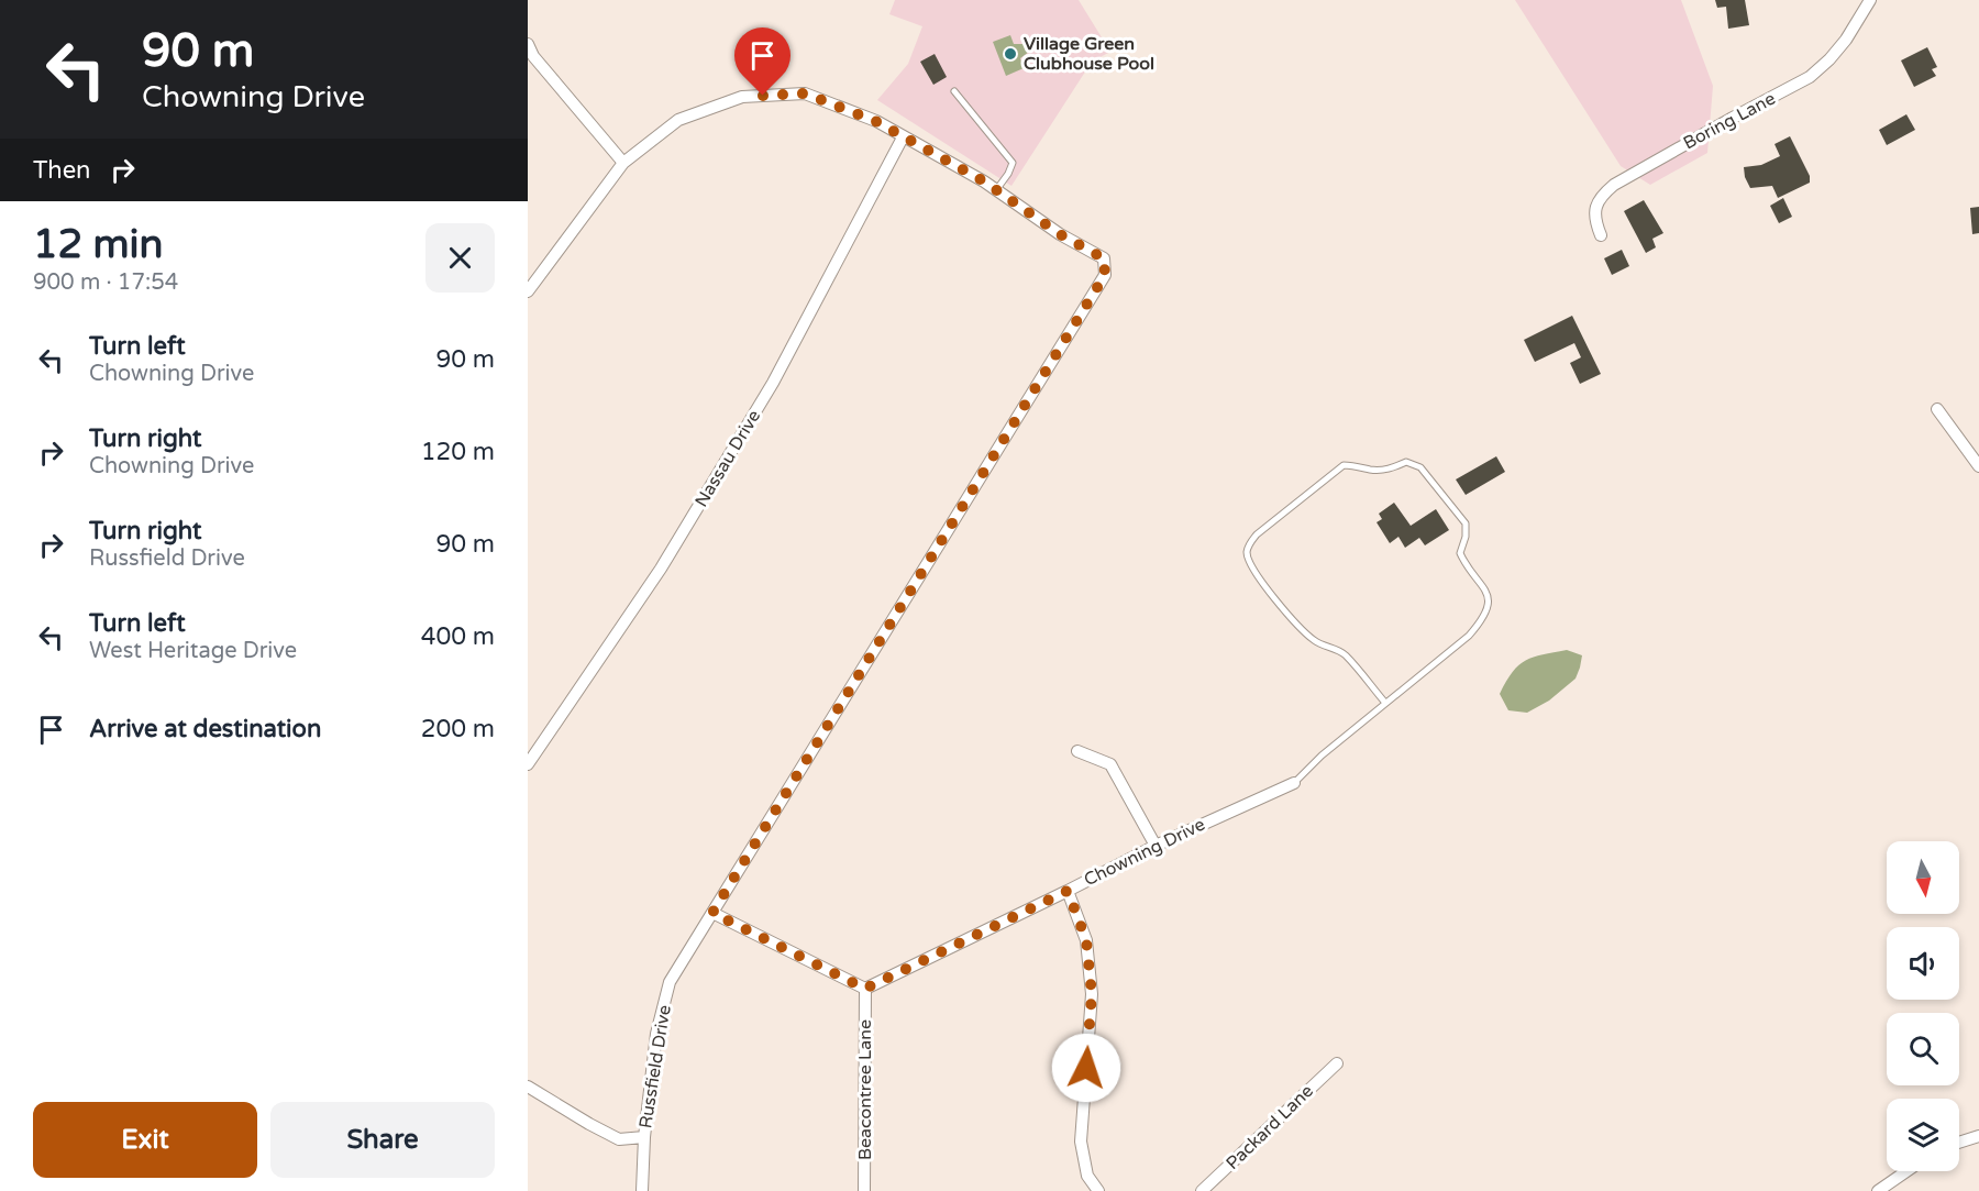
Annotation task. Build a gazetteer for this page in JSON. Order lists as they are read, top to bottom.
{
  "streets": {
    "street": [
      "Boring Lane",
      "Nassau Drive",
      "Chowning Drive",
      "Russfield Drive",
      "Beacontree Lane",
      "Packard Lane"
    ]
  },
  "crossings": [
    ["Chowning Drive", "Beacontree Lane"]
  ],
  "places": ["Village Green Clubhouse Pool"],
  "north": "bottom",
  "page": {
    "turn": ["90 m", "Chowning Drive"],
    "then": "Then",
    "heading": ["12 min", "900 m · 17:54"],
    "list": [
      {
        "name": "Turn left",
        "note": "Chowning Drive",
        "value": "90 m"
      },
      {
        "name": "Turn right",
        "note": "Chowning Drive",
        "value": "120 m"
      },
      {
        "name": "Turn right",
        "note": "Russfield Drive",
        "value": "90 m"
      },
      {
        "name": "Turn left",
        "note": "West Heritage Drive",
        "value": "400 m"
      },
      {
        "name": "Arrive at destination",
        "value": "200 m"
      }
    ],
    "buttons": ["Exit", "Share"]
  }
}
